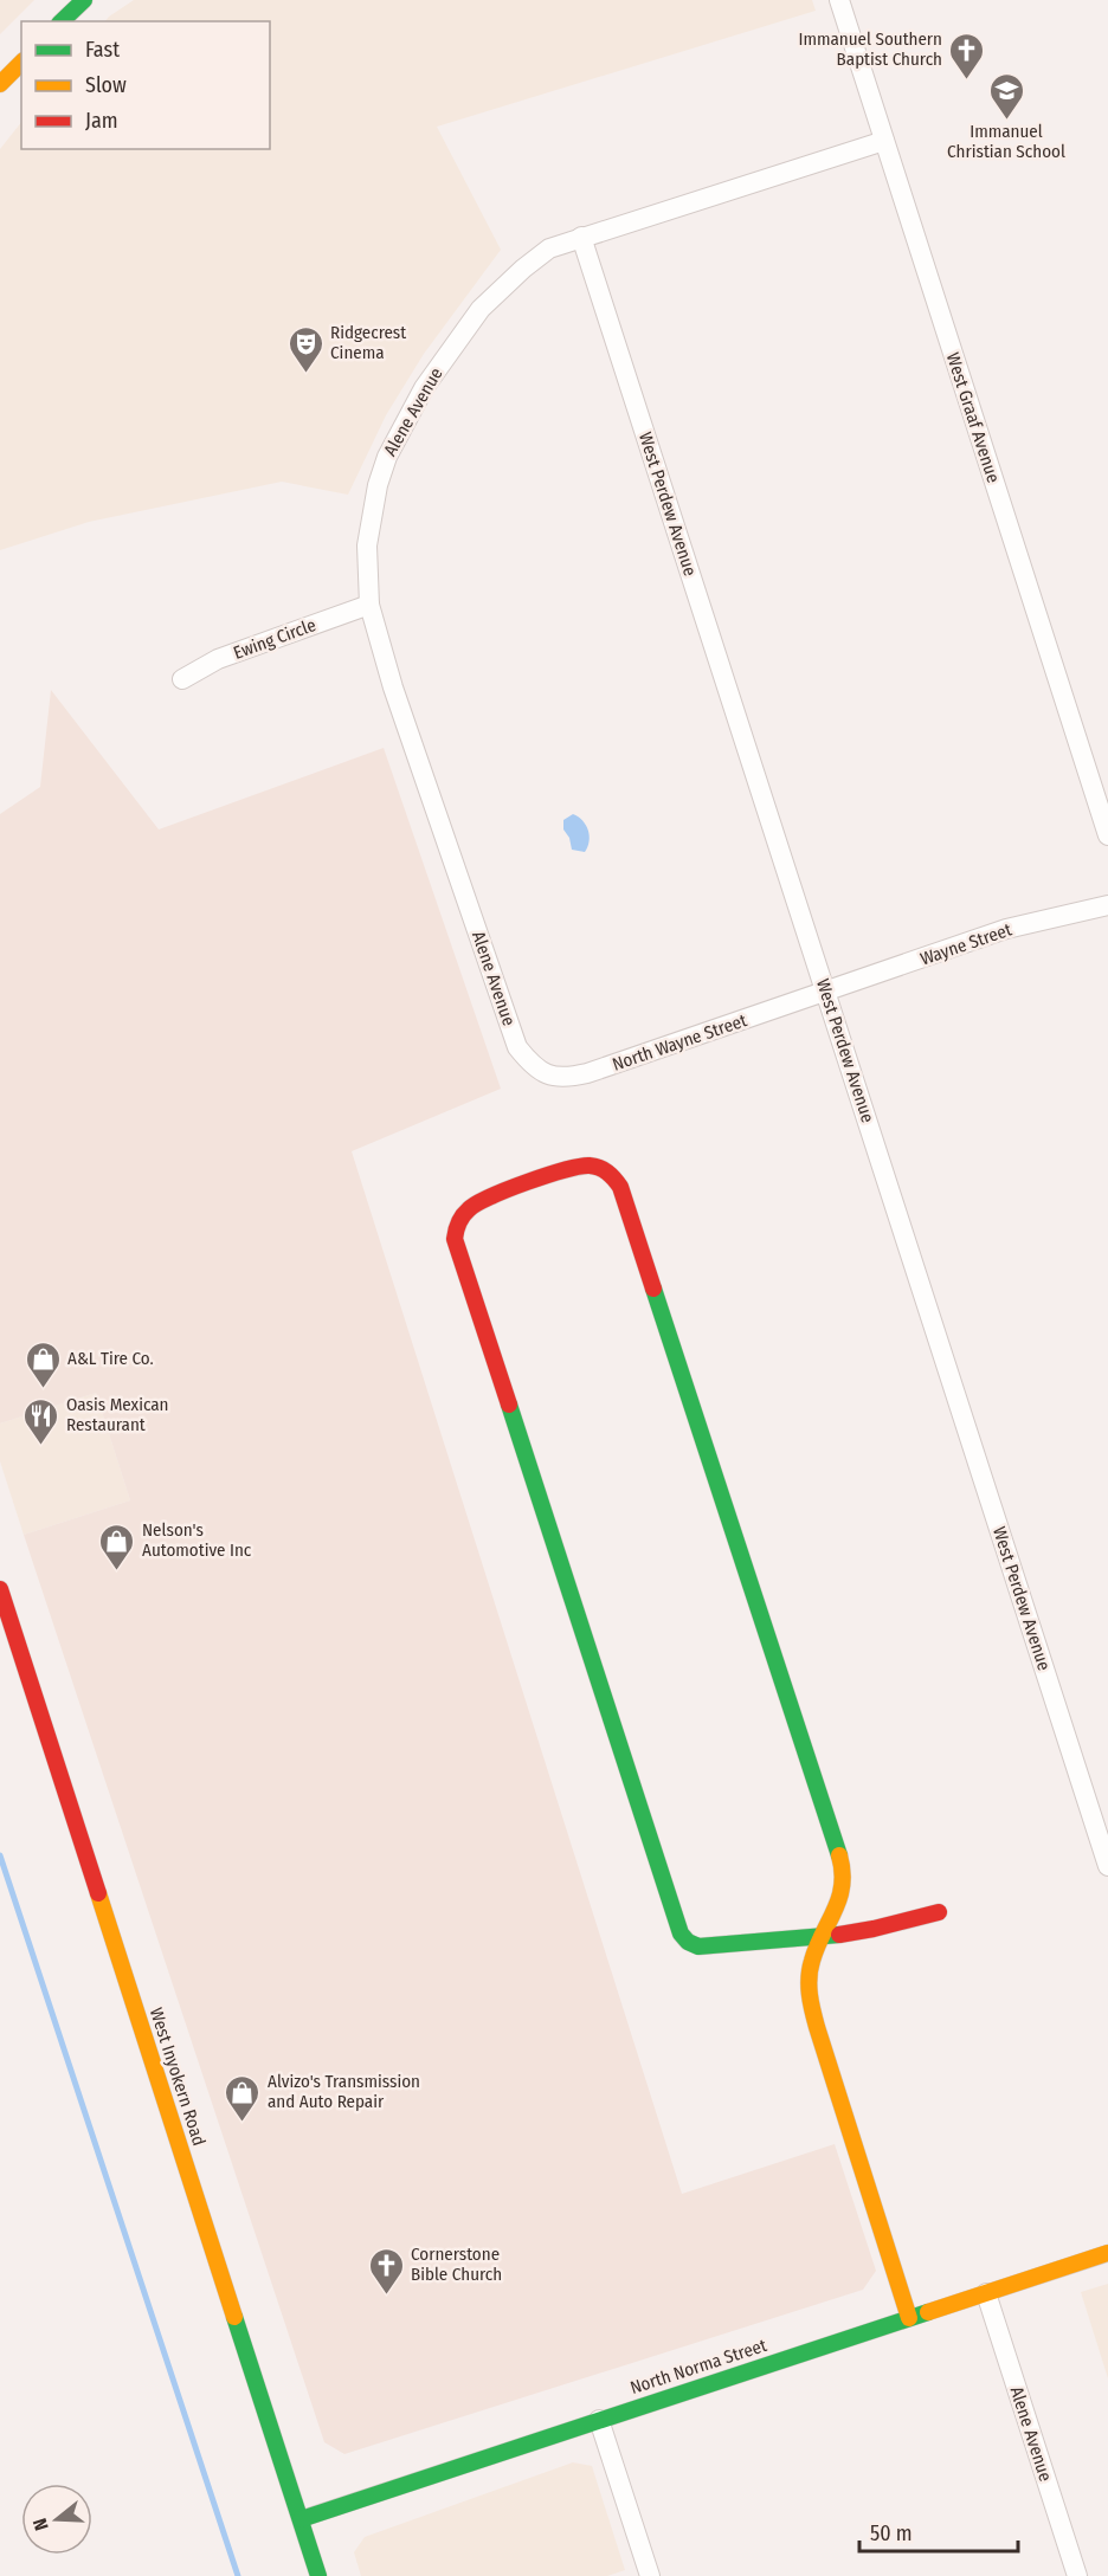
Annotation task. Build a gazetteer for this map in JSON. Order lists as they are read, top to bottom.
{
  "streets": {
    "street": [
      "Alene Avenue",
      "West Graaf Avenue",
      "West Perdew Avenue",
      "Ewing Circle",
      "Wayne Street",
      "North Wayne Street",
      "West Inyokern Road",
      "North Norma Street"
    ]
  },
  "crossings": [
    ["Alene Avenue", "West Graaf Avenue"],
    ["Alene Avenue", "West Perdew Avenue"],
    ["Alene Avenue", "Ewing Circle"],
    ["Alene Avenue", "North Wayne Street"],
    ["Alene Avenue", "North Norma Street"],
    ["West Perdew Avenue", "Wayne Street"],
    ["West Perdew Avenue", "North Wayne Street"],
    ["Wayne Street", "North Wayne Street"],
    ["West Inyokern Road", "North Norma Street"]
  ],
  "places": {
    "church": ["Immanuel Southern Baptist Church", "Cornerstone Bible Church"],
    "school or university": ["Immanuel Christian School"],
    "theatre": ["Ridgecrest Cinema"],
    "shop": ["A&L Tire Co.", "Nelson's Automotive Inc", "Alvizo's Transmission and Auto Repair"],
    "restaurant": ["Oasis Mexican Restaurant"]
  },
  "legend": ["Fast", "Slow", "Jam"],
  "scale_bar": "50 m",
  "north": "left"
}
